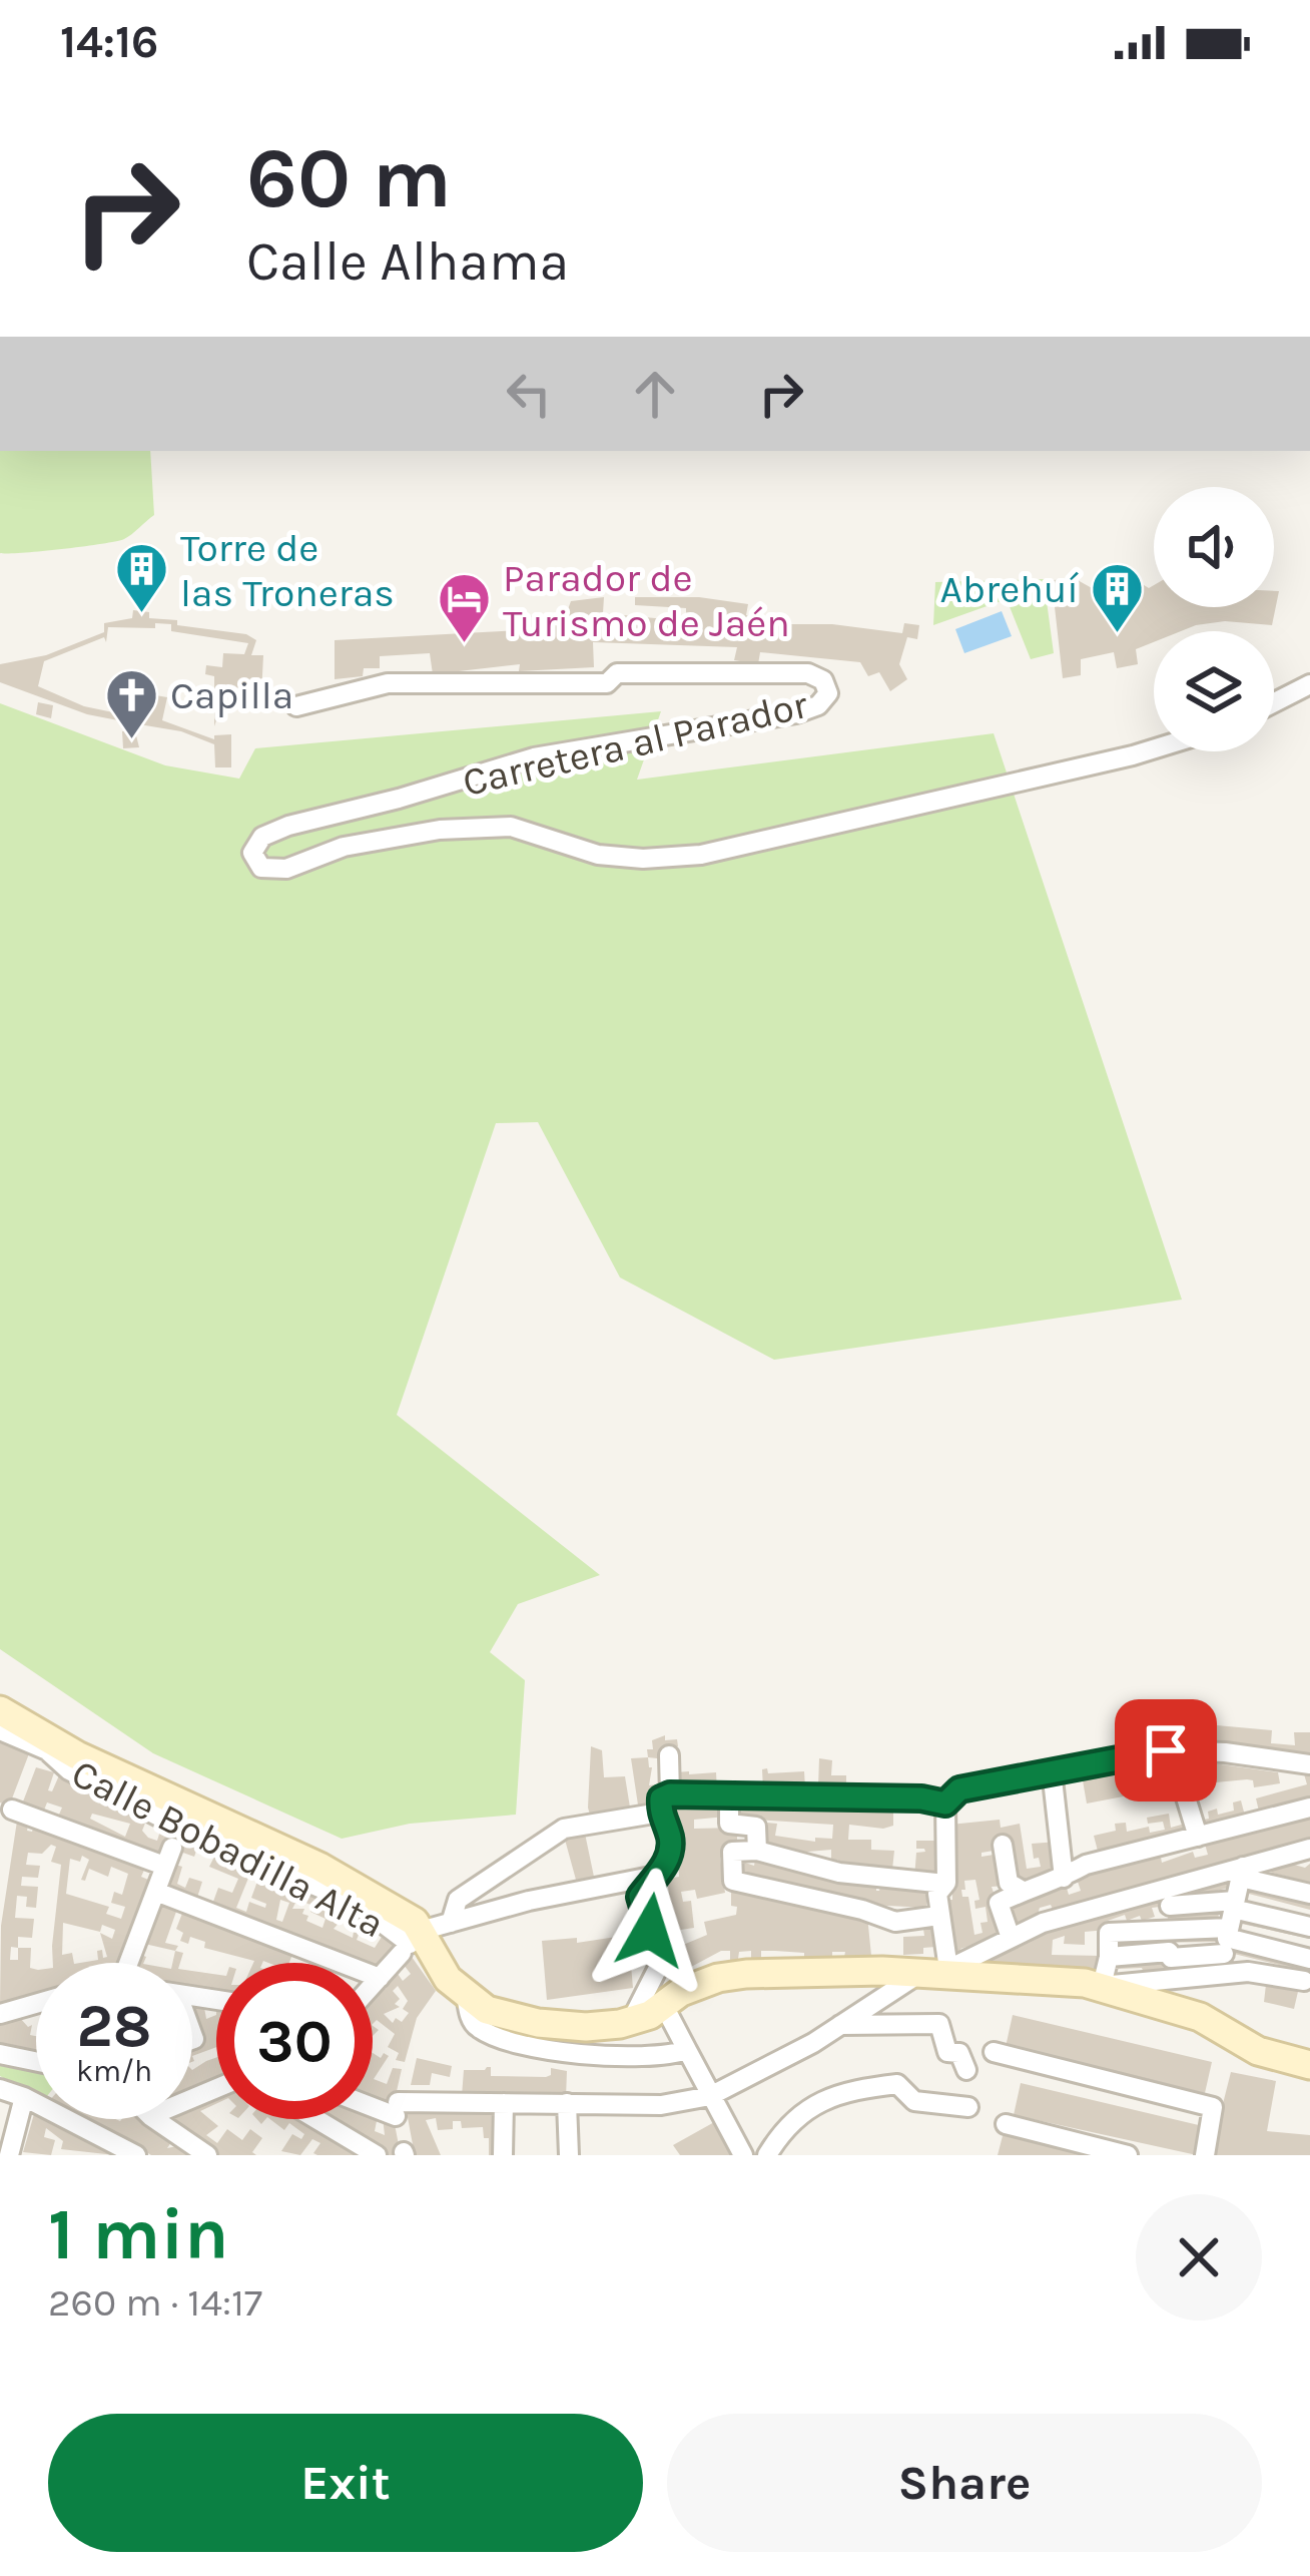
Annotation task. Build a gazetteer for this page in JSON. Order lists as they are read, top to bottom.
{
  "streets": {
    "street": ["Carretera al Parador", "Calle Bobadilla Alta"]
  },
  "places": {
    "building": ["Torre de las Troneras", "Abrehuí"],
    "hotel": ["Parador de Turismo de Jaén"],
    "church": ["Capilla"]
  },
  "page": {
    "status": "14:16",
    "turn": ["60 m", "Calle Alhama"],
    "speed": "28 km/h",
    "limit": "30",
    "heading": ["1 min", "260 m · 14:17"],
    "buttons": ["Exit", "Share"]
  }
}
